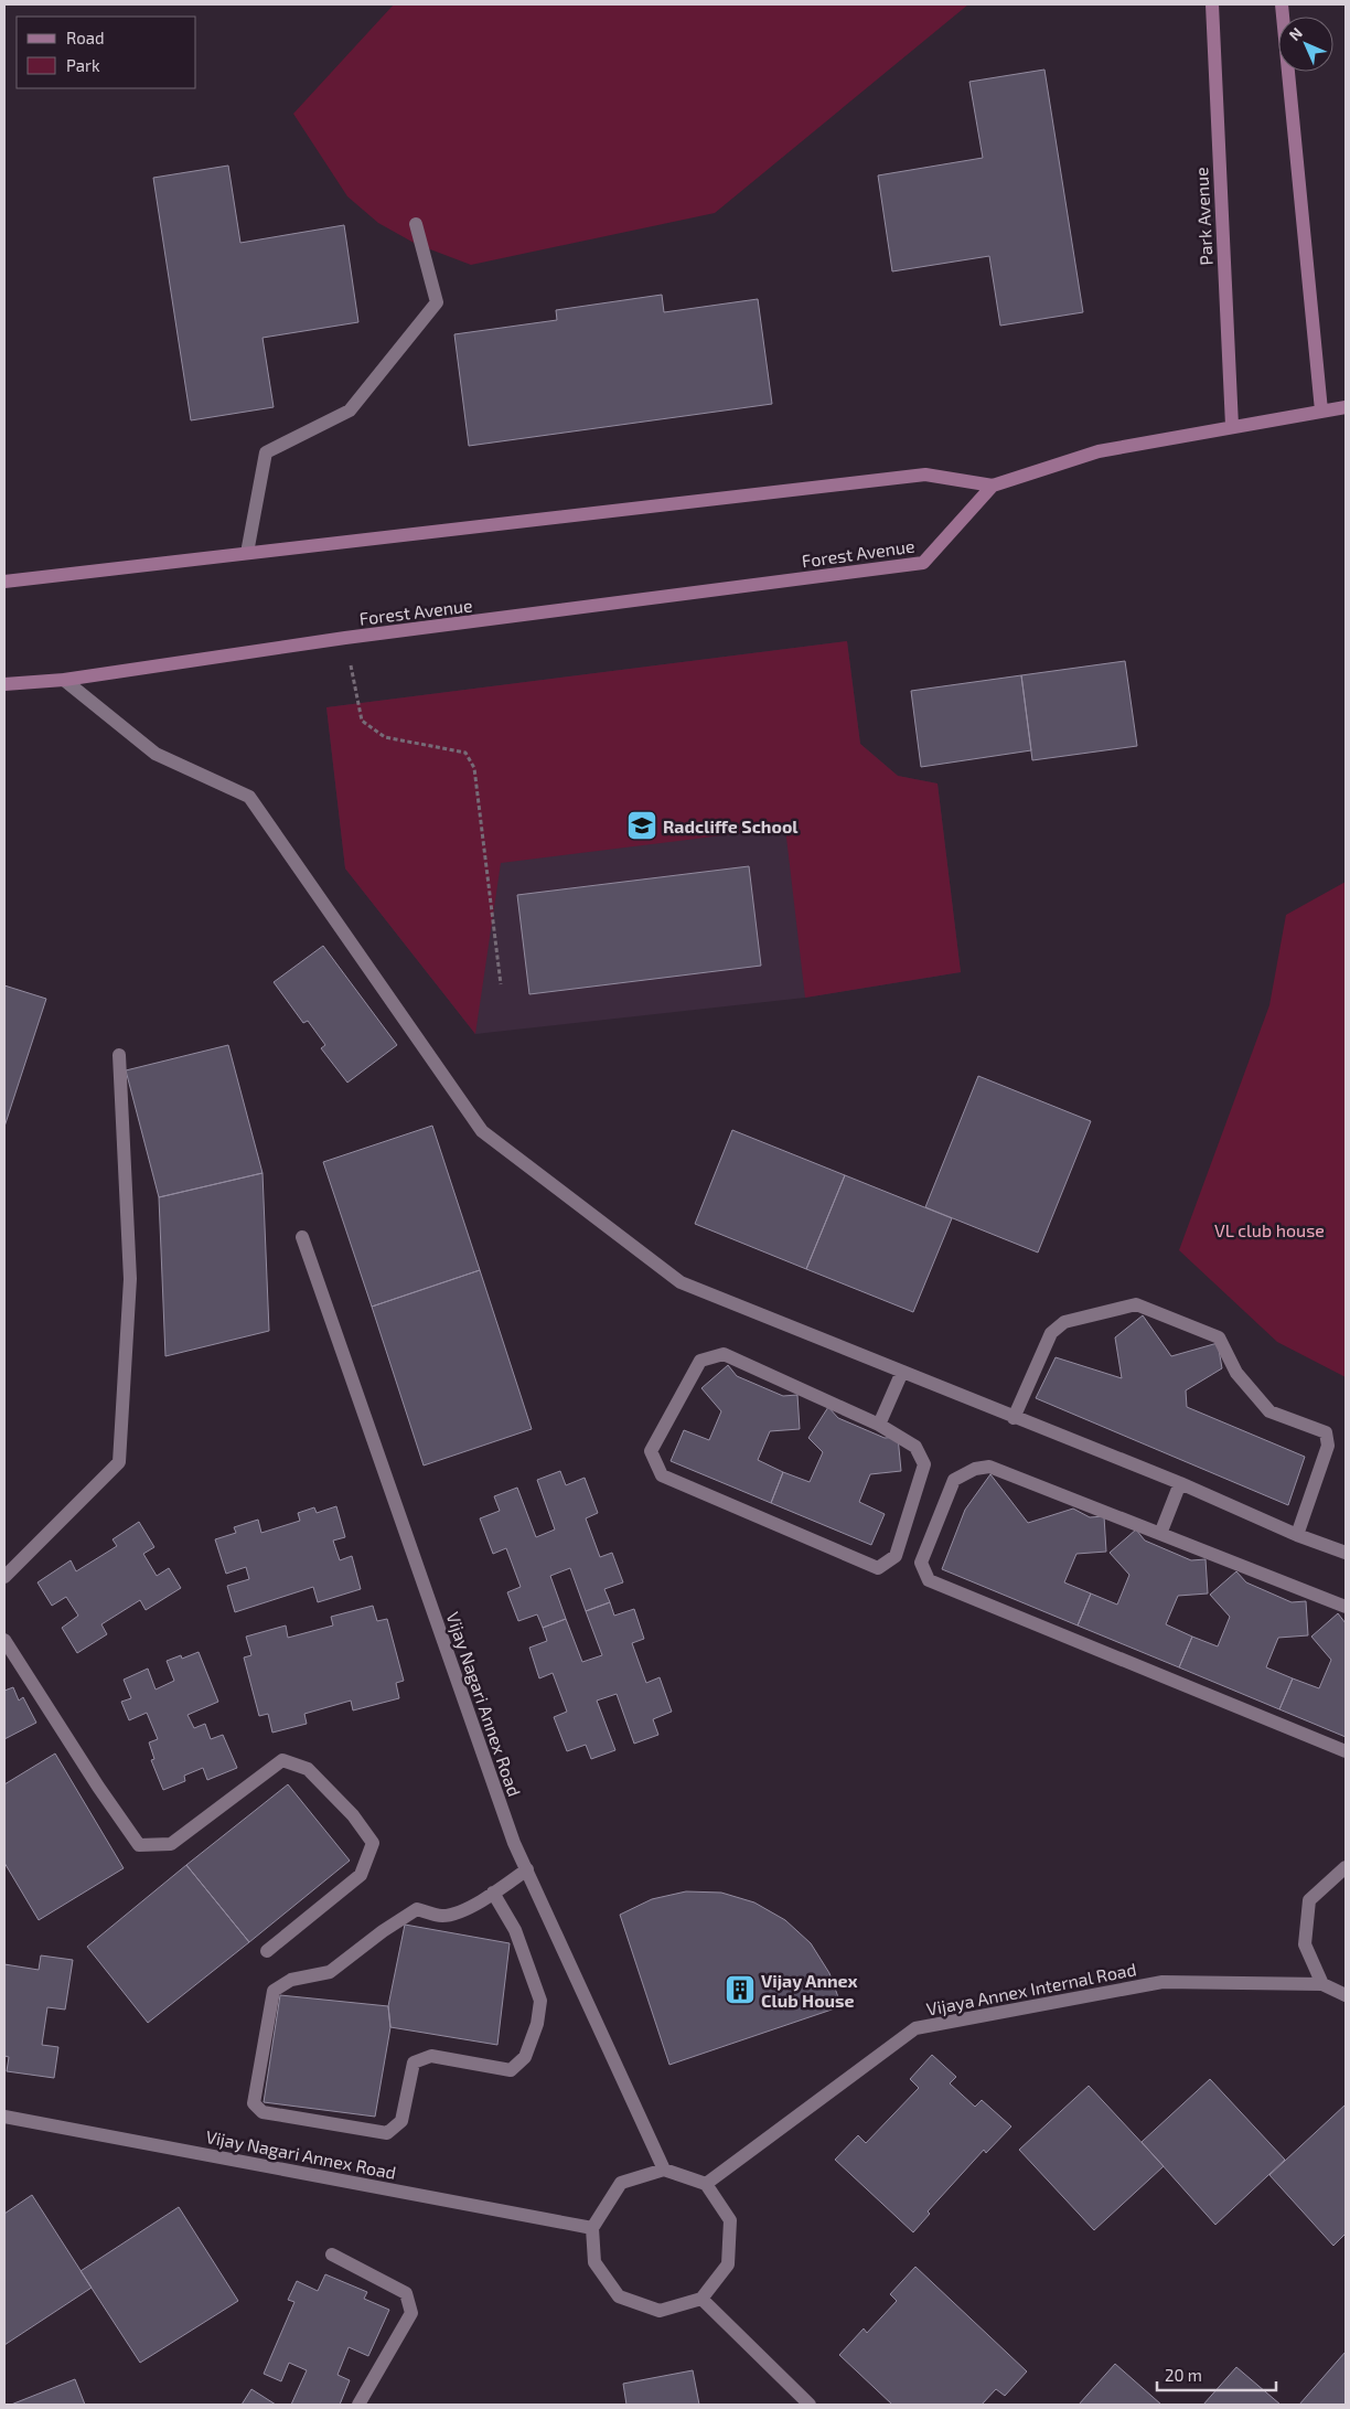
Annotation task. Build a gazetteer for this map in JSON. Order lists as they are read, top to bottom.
{
  "streets": {
    "street": [
      "Park Avenue",
      "Forest Avenue",
      "Vijay Nagari Annex Road",
      "Vijaya Annex Internal Road"
    ]
  },
  "crossings": [
    ["Vijay Nagari Annex Road", "Vijaya Annex Internal Road"]
  ],
  "parks": ["VL club house"],
  "places": {
    "school or university": ["Radcliffe School"],
    "building": ["Vijay Annex Club House"]
  },
  "legend": ["Road", "Park"],
  "scale_bar": "20 m",
  "north": "top left"
}
